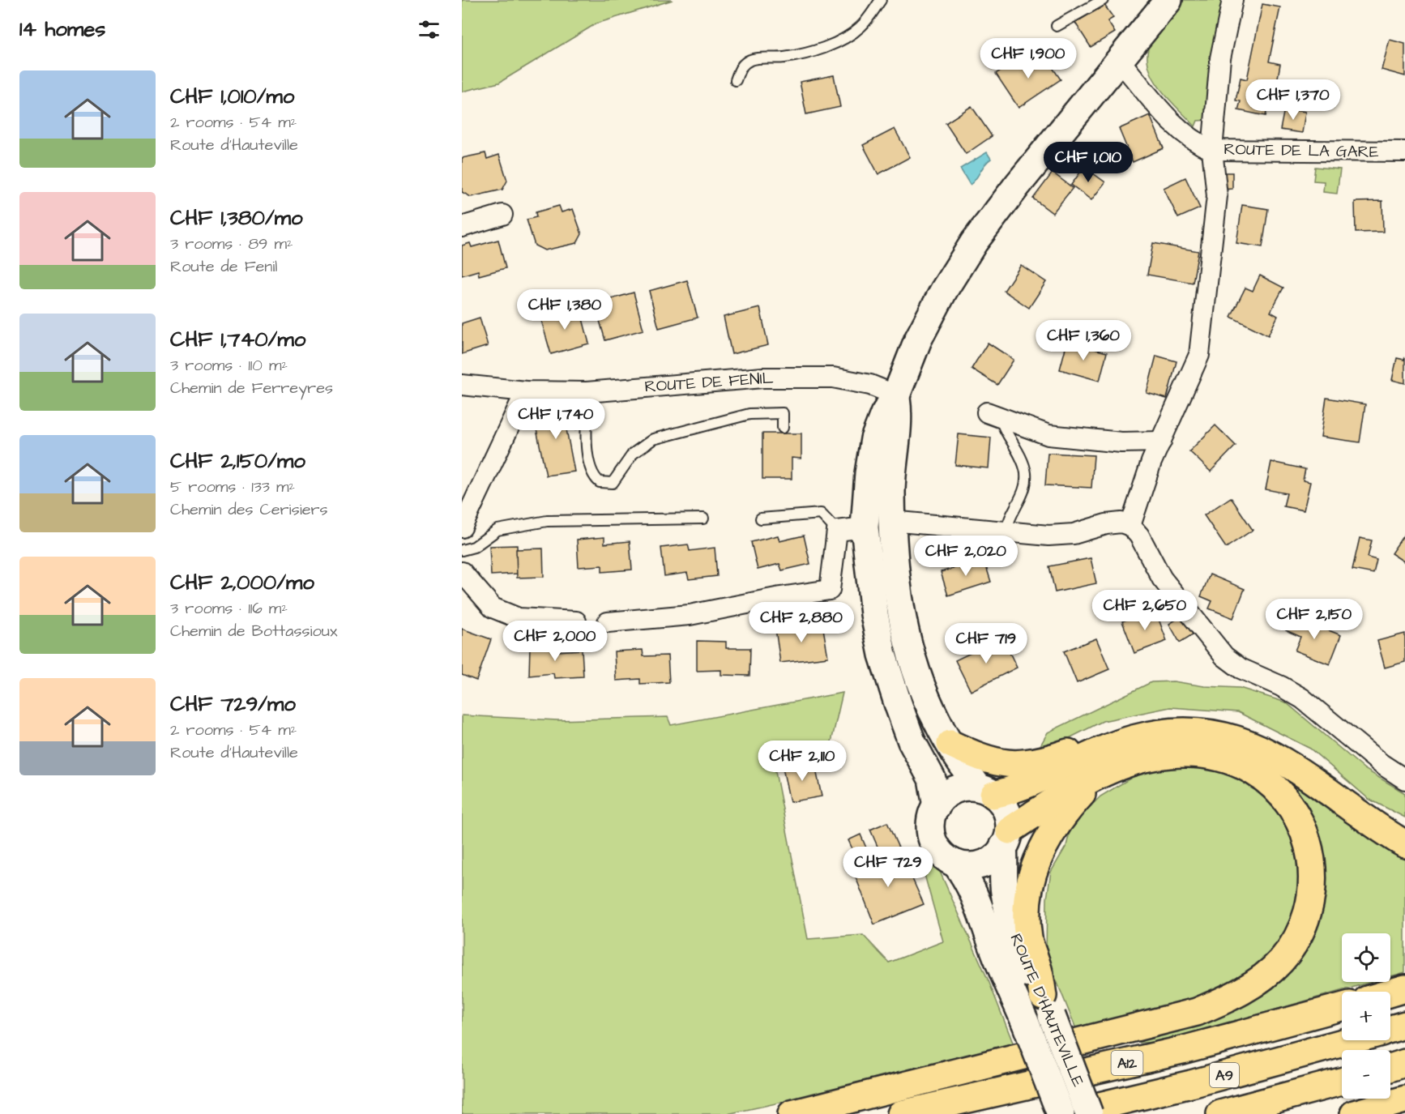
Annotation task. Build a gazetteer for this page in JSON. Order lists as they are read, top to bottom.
{
  "streets": {
    "highway": ["A12", "A9"],
    "main road": ["ROUTE D'HAUTEVILLE"],
    "street": ["ROUTE DE LA GARE", "ROUTE DE FENIL"]
  },
  "page": {
    "heading": "14 homes",
    "price": [
      "CHF 1,900",
      "CHF 1,370",
      "CHF 1,010",
      "CHF 1,380",
      "CHF 1,360",
      "CHF 1,740",
      "CHF 2,020",
      "CHF 2,650",
      "CHF 2,150",
      "CHF 2,880",
      "CHF 2,000",
      "CHF 719",
      "CHF 2,110",
      "CHF 729"
    ],
    "list": [
      {
        "name": "CHF 1,010/mo",
        "note": "2 rooms · 54 m² · Route d'Hauteville"
      },
      {
        "name": "CHF 1,380/mo",
        "note": "3 rooms · 89 m² · Route de Fenil"
      },
      {
        "name": "CHF 1,740/mo",
        "note": "3 rooms · 110 m² · Chemin de Ferreyres"
      },
      {
        "name": "CHF 2,150/mo",
        "note": "5 rooms · 133 m² · Chemin des Cerisiers"
      },
      {
        "name": "CHF 2,000/mo",
        "note": "3 rooms · 116 m² · Chemin de Bottassioux"
      },
      {
        "name": "CHF 729/mo",
        "note": "2 rooms · 54 m² · Route d'Hauteville"
      }
    ],
    "map_buttons": ["+", "−"]
  }
}
